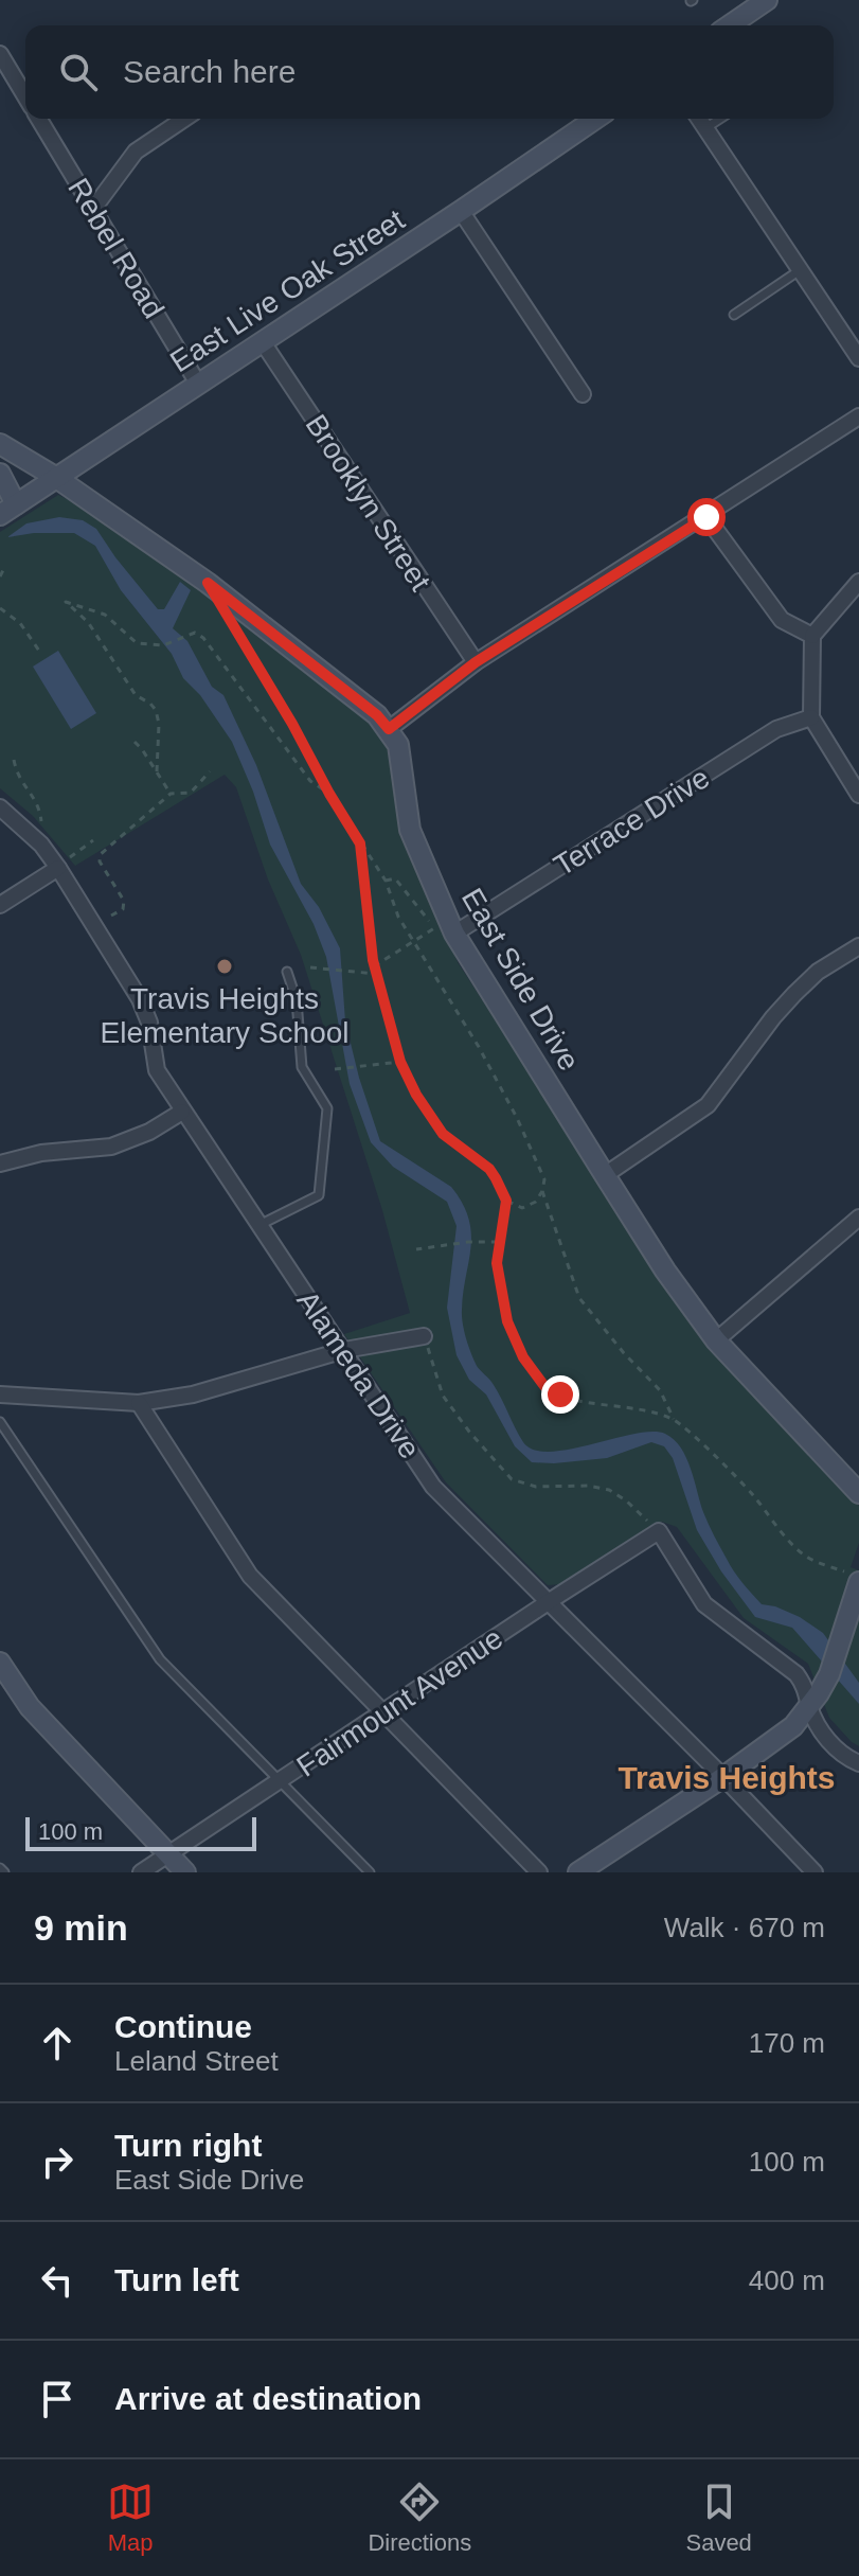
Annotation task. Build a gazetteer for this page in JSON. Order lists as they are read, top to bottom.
{
  "streets": {
    "street": [
      "Rebel Road",
      "East Live Oak Street",
      "Brooklyn Street",
      "Terrace Drive",
      "East Side Drive",
      "Alameda Drive",
      "Fairmount Avenue"
    ]
  },
  "crossings": [
    ["Rebel Road", "East Live Oak Street"],
    ["East Live Oak Street", "Brooklyn Street"],
    ["East Live Oak Street", "East Side Drive"],
    ["Terrace Drive", "East Side Drive"],
    ["Alameda Drive", "Fairmount Avenue"]
  ],
  "districts": ["Travis Heights"],
  "places": ["Travis Heights Elementary School"],
  "scale_bar": "100 m",
  "page": {
    "search": "Search here",
    "scale": "100 m",
    "heading": ["9 min", "Walk · 670 m"],
    "list": [
      ["Continue", "Leland Street", "170 m"],
      ["Turn right", "East Side Drive", "100 m"],
      ["Turn left", "400 m"],
      "Arrive at destination"
    ],
    "nav": ["Map", "Directions", "Saved"]
  }
}
